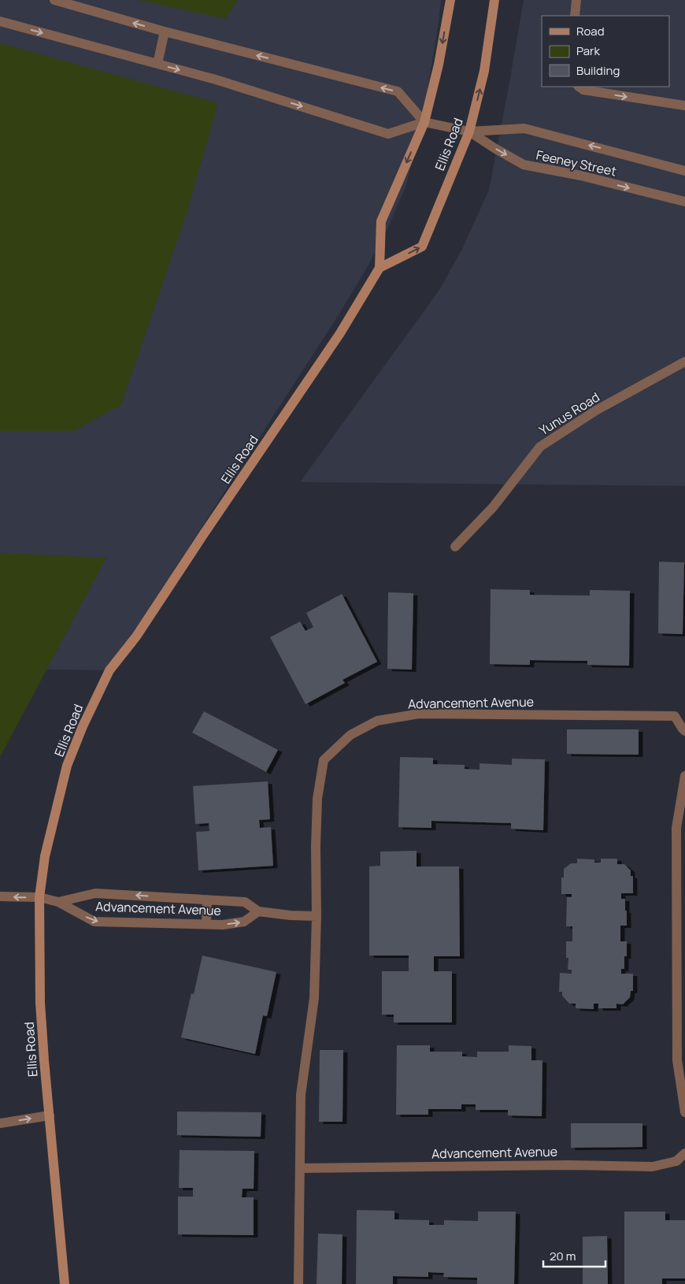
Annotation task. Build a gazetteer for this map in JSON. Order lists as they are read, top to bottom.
{
  "streets": {
    "main road": ["Ellis Road"],
    "street": ["Feeney Street", "Yunus Road", "Advancement Avenue"]
  },
  "crossings": [
    ["Ellis Road", "Feeney Street"],
    ["Ellis Road", "Advancement Avenue"]
  ],
  "legend": ["Road", "Park", "Building"],
  "scale_bar": "20 m"
}
